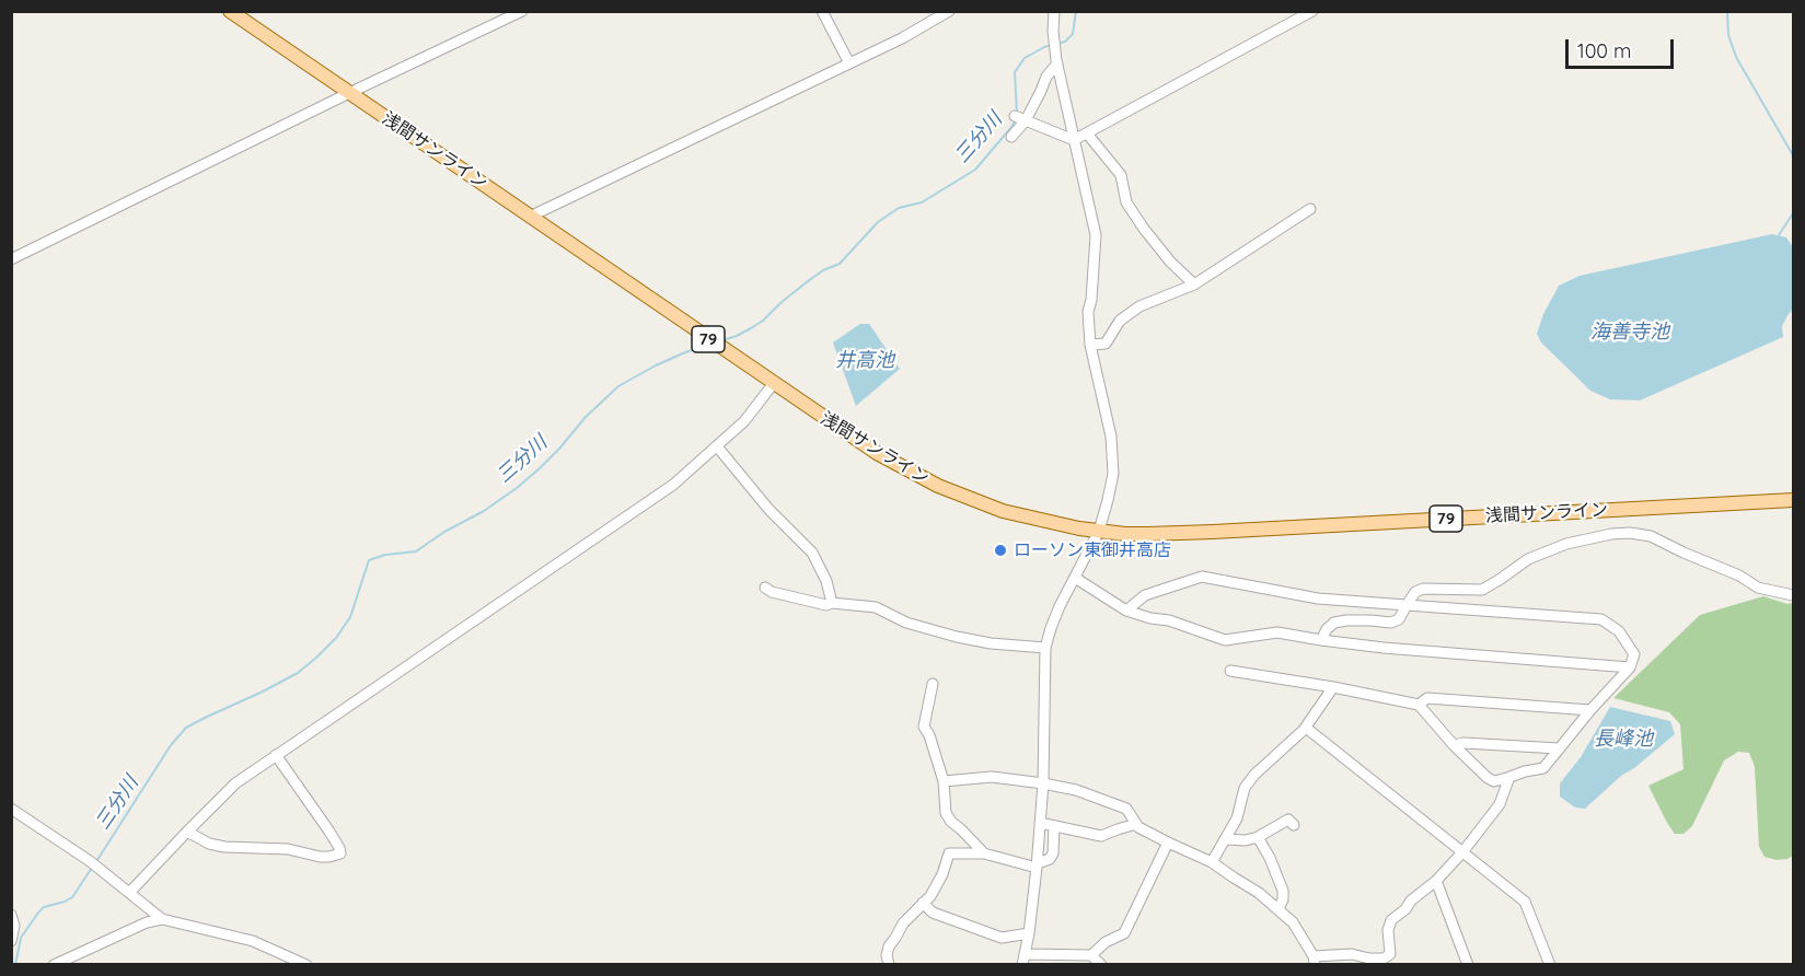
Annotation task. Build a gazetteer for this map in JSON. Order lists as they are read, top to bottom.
{
  "streets": {
    "main road": ["浅間サンライン", "79"]
  },
  "water": [
    "三分川",
    "海善寺池",
    "井高池",
    "長峰池"
  ],
  "places": ["ローソン東御井高店"],
  "scale_bar": "100 m"
}
